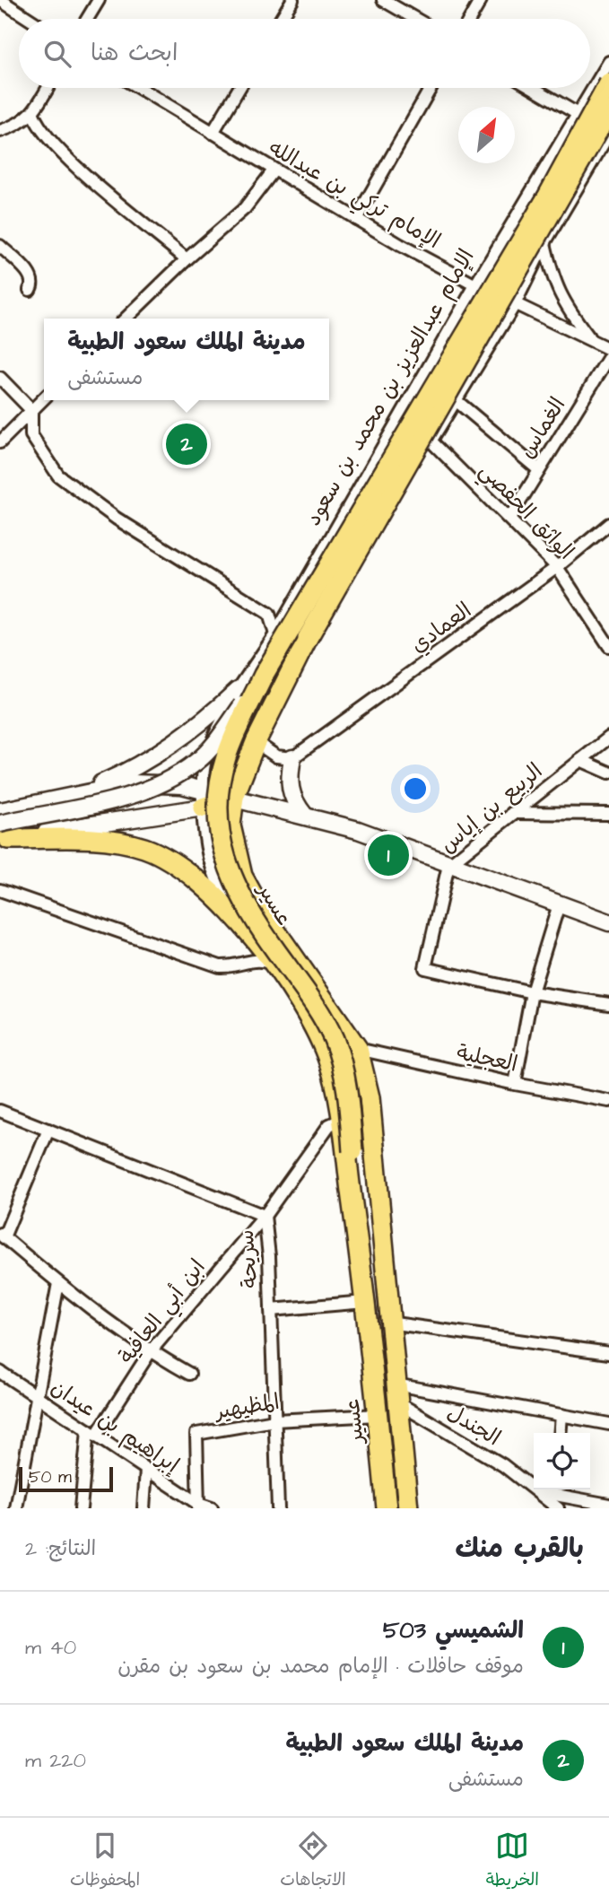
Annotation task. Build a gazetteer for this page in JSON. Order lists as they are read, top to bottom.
{
  "streets": {
    "main road": ["الإمام عبدالعزيز بن محمد بن سعود", "عسير"],
    "street": [
      "الإمام تركي بن عبدالله",
      "الغماس",
      "الواثق الحفصي",
      "العمادي",
      "الربيع بن إياس",
      "العجلية",
      "سريحة",
      "ابن أبي العافية",
      "المظيهير",
      "الجندل",
      "إبراهيم بن عيدان"
    ]
  },
  "crossings": [
    ["الإمام تركي بن عبدالله", "الإمام عبدالعزيز بن محمد بن سعود"],
    ["الإمام عبدالعزيز بن محمد بن سعود", "عسير"],
    ["الغماس", "الواثق الحفصي"],
    ["الواثق الحفصي", "العمادي"],
    ["عسير", "المظيهير"],
    ["سريحة", "ابن أبي العافية"],
    ["سريحة", "المظيهير"],
    ["ابن أبي العافية", "إبراهيم بن عيدان"],
    ["المظيهير", "إبراهيم بن عيدان"]
  ],
  "scale_bar": "50 m",
  "north": "top right",
  "page": {
    "search": "ابحث هنا",
    "popup": ["مدينة الملك سعود الطبية", "مستشفى"],
    "pins": ["2", "1"],
    "scale": "50 m",
    "heading": ["بالقرب منك", "النتائج: 2"],
    "list": [
      {
        "mark": "1",
        "name": "الشميسي 503",
        "note": "موقف حافلات · الإمام محمد بن سعود بن مقرن",
        "value": "40 m"
      },
      {
        "mark": "2",
        "name": "مدينة الملك سعود الطبية",
        "note": "مستشفى",
        "value": "220 m"
      }
    ],
    "nav": ["الخريطة", "الاتجاهات", "المحفوظات"]
  }
}
